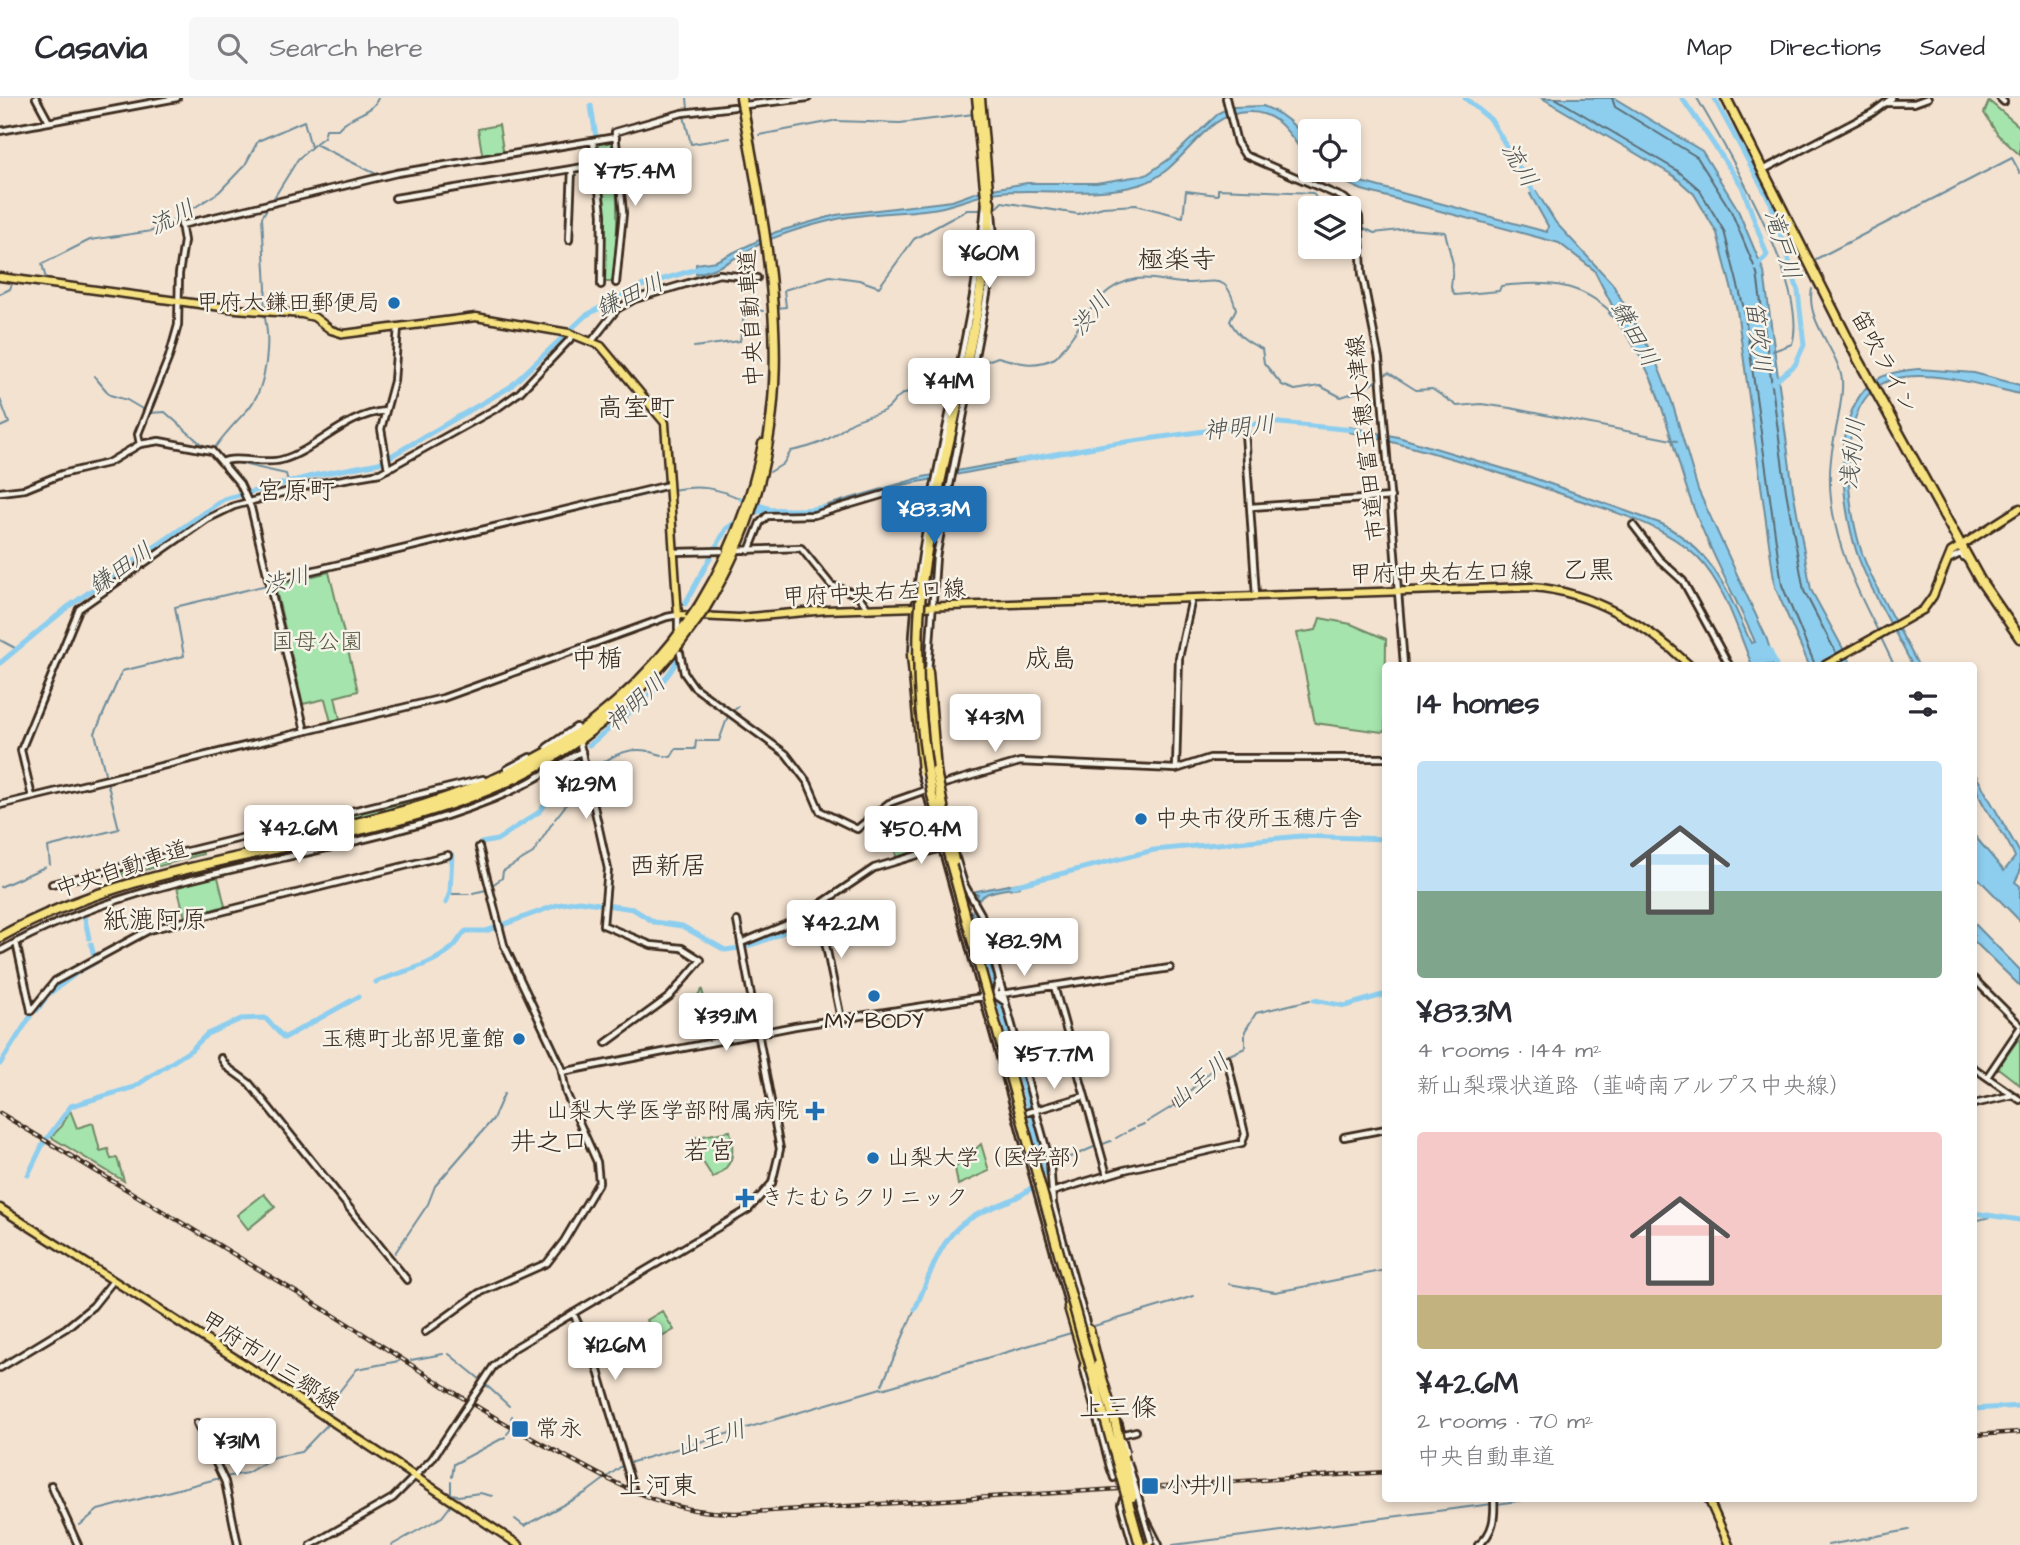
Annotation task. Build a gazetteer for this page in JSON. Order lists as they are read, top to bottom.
{
  "streets": {
    "highway": ["中央自動車道", "笛吹ライン"],
    "main road": ["甲府中央右左口線", "甲府市川三郷線"],
    "street": ["市道田富玉穂大津線"]
  },
  "crossings": [
    ["市道田富玉穂大津線", "甲府中央右左口線"]
  ],
  "districts": [
    "極楽寺",
    "高室町",
    "宮原町",
    "乙黒",
    "中楯",
    "成島",
    "西新居",
    "紙漉阿原",
    "井之口",
    "若宮",
    "上三條",
    "上河東"
  ],
  "water": [
    "流川",
    "滝戸川",
    "鎌田川",
    "渋川",
    "笛吹川",
    "神明川",
    "浅利川",
    "山王川"
  ],
  "parks": ["国母公園"],
  "places": {
    "other": [
      "甲府大鎌田郵便局",
      "中央市役所玉穂庁舎",
      "MY BODY",
      "玉穂町北部児童館",
      "山梨大学（医学部）"
    ],
    "health": ["山梨大学医学部附属病院", "きたむらクリニック"],
    "transit": ["常永", "小井川"]
  },
  "page": {
    "header": "Casavia",
    "search": "Search here",
    "nav": ["Map", "Directions", "Saved"],
    "price": [
      "¥75.4M",
      "¥60M",
      "¥41M",
      "¥83.3M",
      "¥43M",
      "¥129M",
      "¥42.6M",
      "¥50.4M",
      "¥42.2M",
      "¥82.9M",
      "¥39.1M",
      "¥57.7M",
      "¥126M",
      "¥31M"
    ],
    "heading": "14 homes",
    "list": [
      {
        "name": "¥83.3M",
        "note": "4 rooms · 144 m² · 新山梨環状道路（韮崎南アルプス中央線）"
      },
      {
        "name": "¥42.6M",
        "note": "2 rooms · 70 m² · 中央自動車道"
      }
    ]
  }
}
